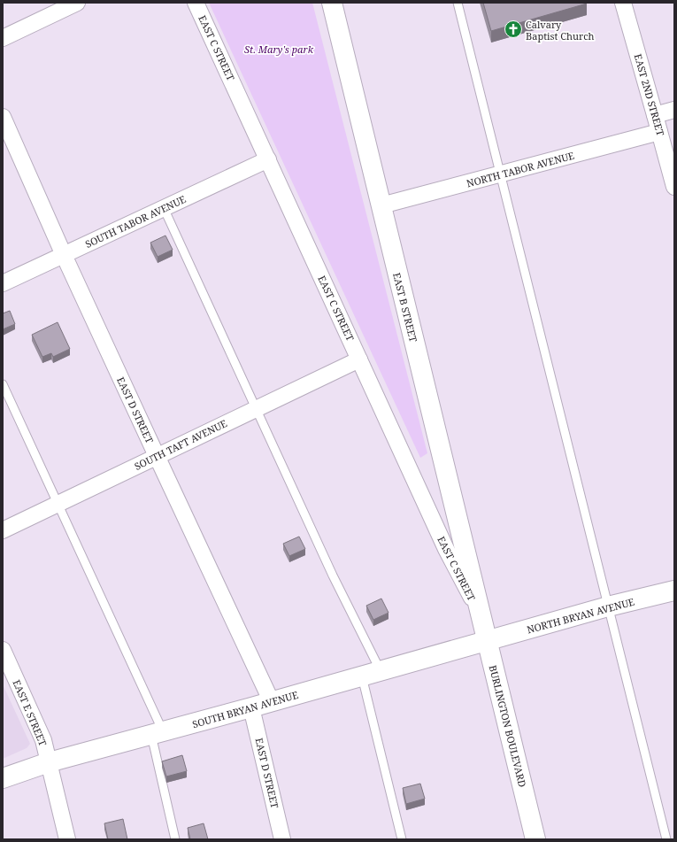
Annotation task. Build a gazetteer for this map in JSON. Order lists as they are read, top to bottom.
{
  "streets": {
    "street": [
      "EAST C STREET",
      "EAST 2ND STREET",
      "NORTH TABOR AVENUE",
      "SOUTH TABOR AVENUE",
      "EAST B STREET",
      "EAST D STREET",
      "SOUTH TAFT AVENUE",
      "NORTH BRYAN AVENUE",
      "SOUTH BRYAN AVENUE",
      "EAST E STREET",
      "BURLINGTON BOULEVARD"
    ]
  },
  "crossings": [
    ["EAST C STREET", "SOUTH TABOR AVENUE"],
    ["EAST C STREET", "EAST B STREET"],
    ["EAST C STREET", "SOUTH TAFT AVENUE"],
    ["EAST C STREET", "BURLINGTON BOULEVARD"],
    ["EAST 2ND STREET", "NORTH TABOR AVENUE"],
    ["NORTH TABOR AVENUE", "EAST B STREET"],
    ["SOUTH TABOR AVENUE", "EAST D STREET"],
    ["EAST B STREET", "BURLINGTON BOULEVARD"],
    ["EAST D STREET", "SOUTH TAFT AVENUE"],
    ["EAST D STREET", "SOUTH BRYAN AVENUE"],
    ["NORTH BRYAN AVENUE", "SOUTH BRYAN AVENUE"],
    ["NORTH BRYAN AVENUE", "BURLINGTON BOULEVARD"],
    ["SOUTH BRYAN AVENUE", "EAST E STREET"],
    ["SOUTH BRYAN AVENUE", "BURLINGTON BOULEVARD"]
  ],
  "parks": ["St. Mary's park"],
  "places": {
    "church": ["Calvary Baptist Church"]
  }
}
